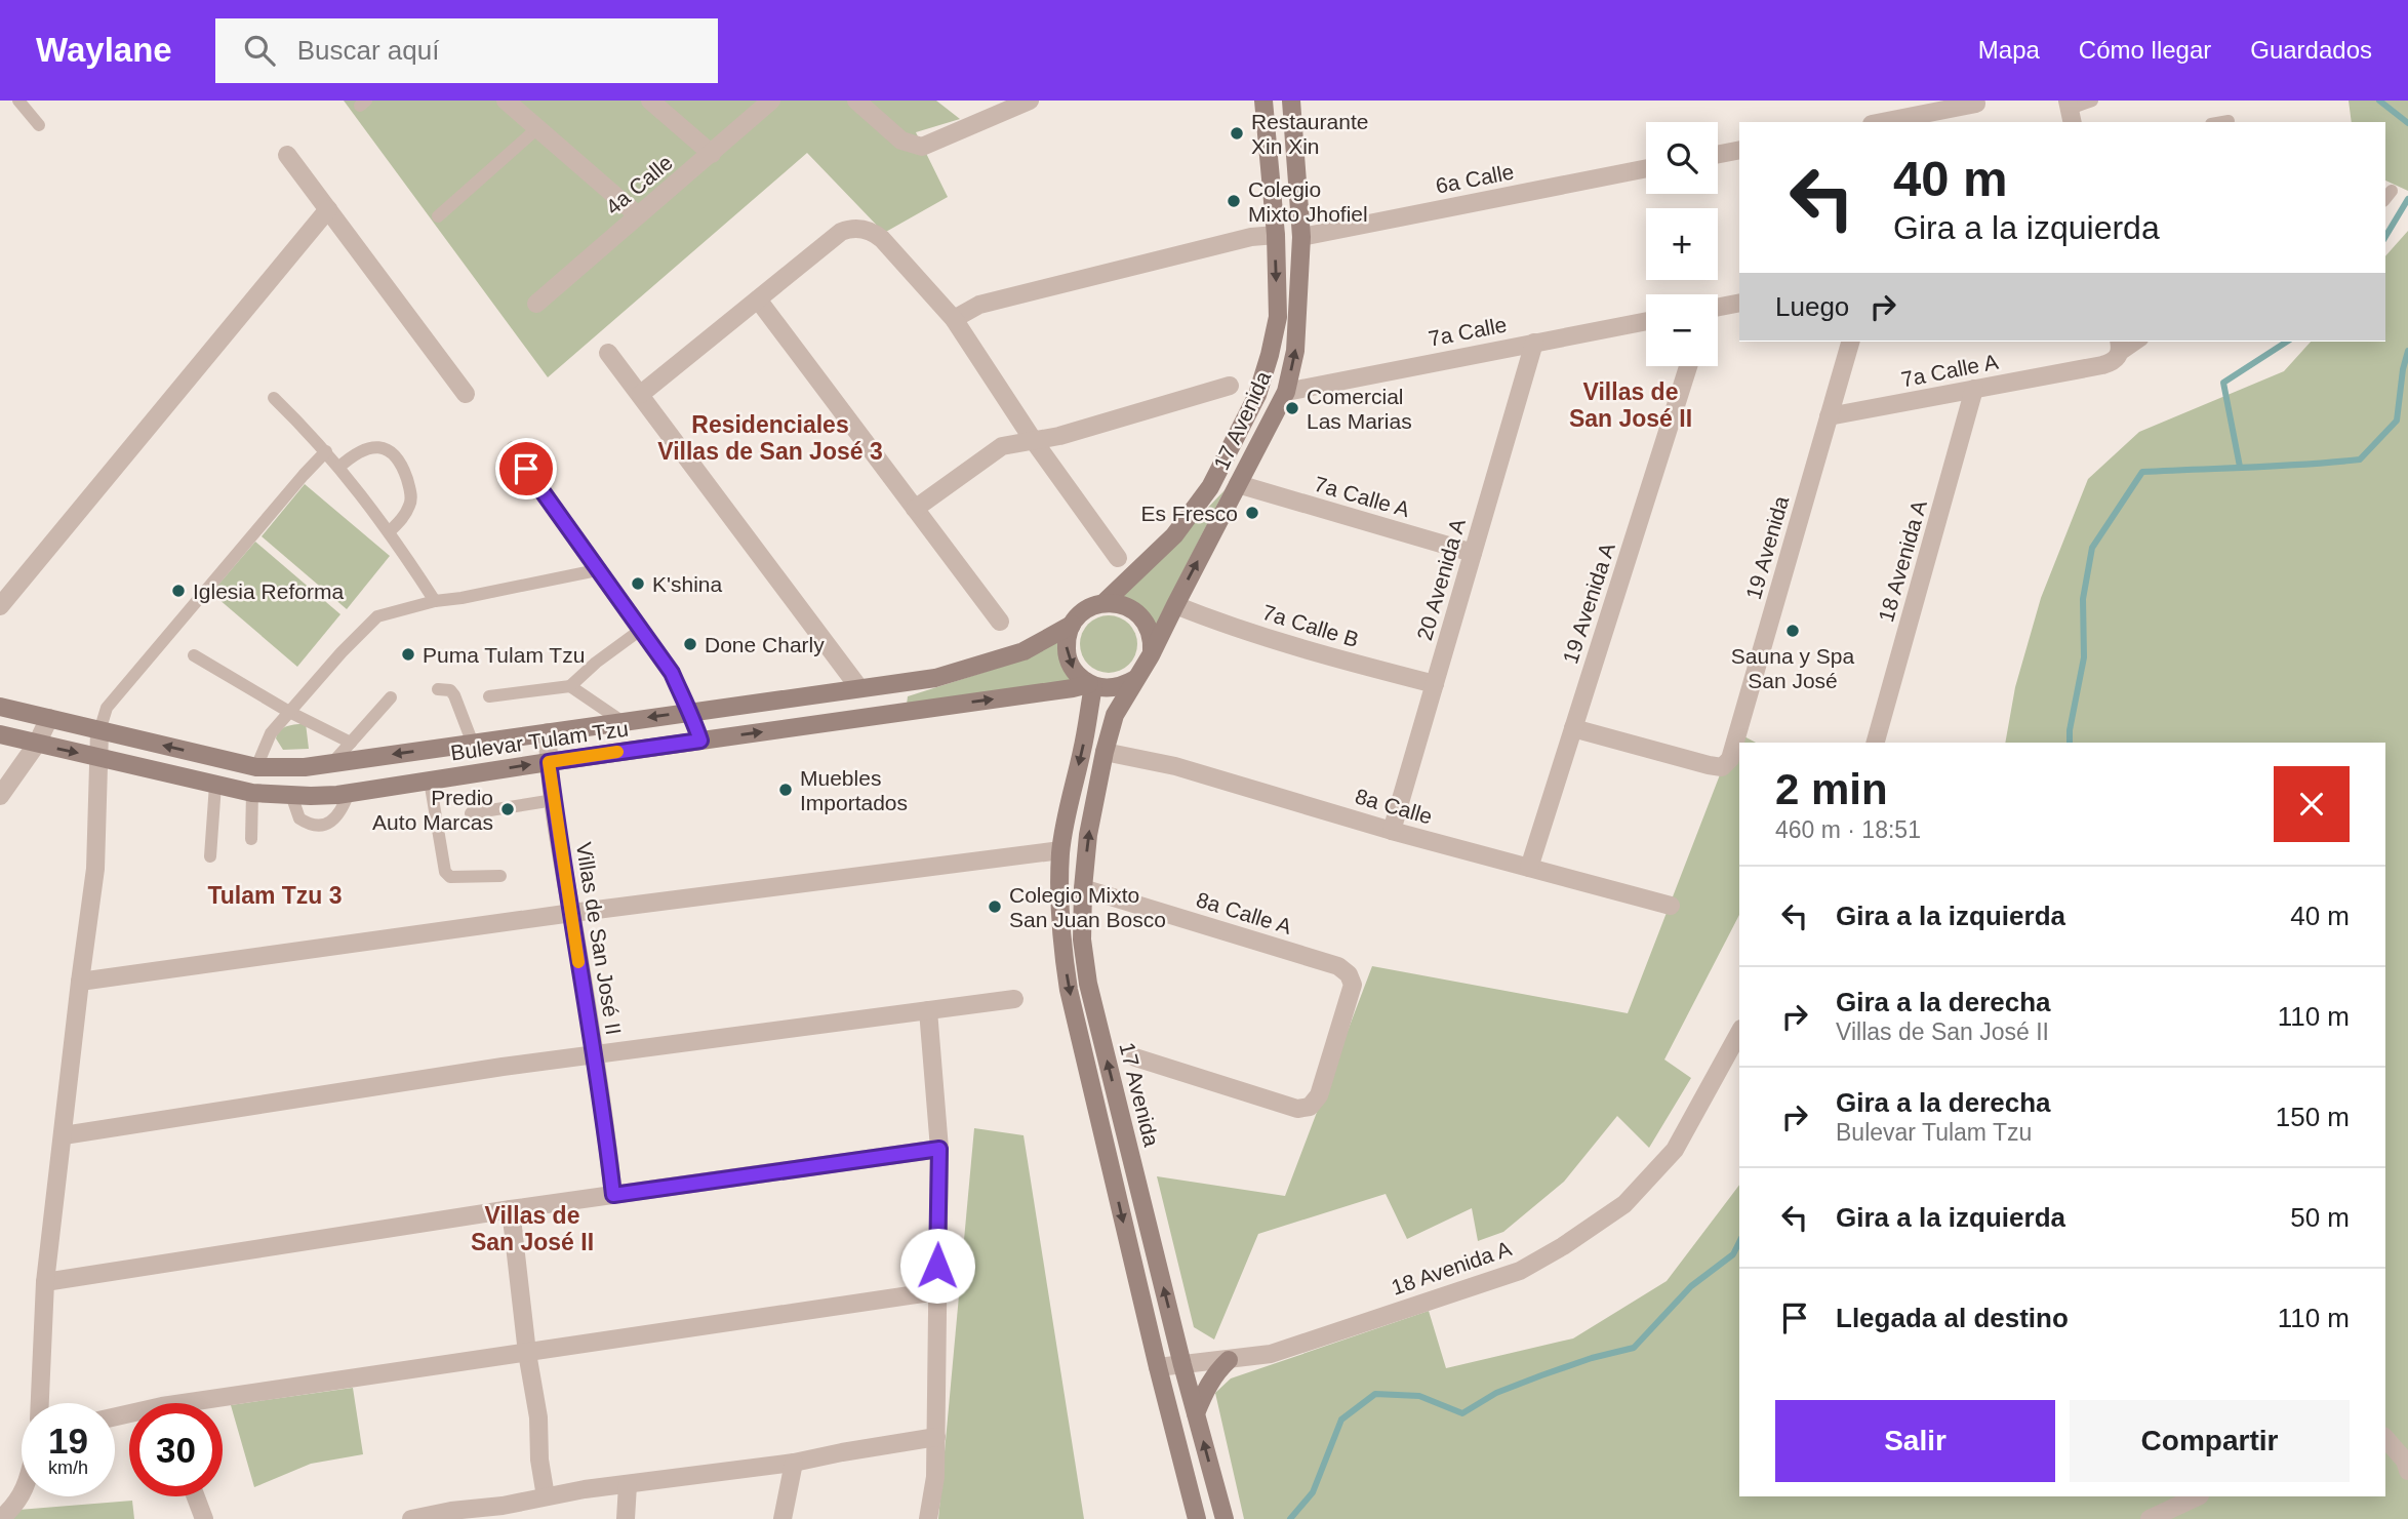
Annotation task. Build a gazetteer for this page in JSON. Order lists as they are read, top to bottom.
{
  "streets": {
    "main road": ["17 Avenida", "Bulevar Tulam Tzu"],
    "street": [
      "6a Calle",
      "4a Calle",
      "7a Calle",
      "7a Calle A",
      "19 Avenida",
      "18 Avenida A",
      "20 Avenida A",
      "19 Avenida A",
      "7a Calle B",
      "8a Calle",
      "8a Calle A",
      "Villas de San José II"
    ]
  },
  "crossings": [
    ["6a Calle", "17 Avenida"],
    ["7a Calle", "17 Avenida"],
    ["7a Calle", "20 Avenida A"],
    ["7a Calle A", "17 Avenida"],
    ["7a Calle A", "19 Avenida"],
    ["7a Calle A", "18 Avenida A"],
    ["7a Calle A", "20 Avenida A"],
    ["17 Avenida", "18 Avenida A"],
    ["17 Avenida", "7a Calle B"],
    ["17 Avenida", "Bulevar Tulam Tzu"],
    ["17 Avenida", "8a Calle"],
    ["17 Avenida", "8a Calle A"],
    ["19 Avenida", "19 Avenida A"],
    ["20 Avenida A", "7a Calle B"],
    ["20 Avenida A", "8a Calle"],
    ["19 Avenida A", "8a Calle"],
    ["Bulevar Tulam Tzu", "Villas de San José II"]
  ],
  "districts": [
    "Villas de San José II",
    "Residenciales Villas de San José 3",
    "Tulam Tzu 3",
    "Villas de San José II"
  ],
  "places": [
    "Restaurante Xin Xin",
    "Colegio Mixto Jhofiel",
    "Comercial Las Marias",
    "Es Fresco",
    "K'shina",
    "Iglesia Reforma",
    "Sauna y Spa San José",
    "Done Charly",
    "Puma Tulam Tzu",
    "Muebles Importados",
    "Predio Auto Marcas",
    "Colegio Mixto San Juan Bosco"
  ],
  "page": {
    "header": "Waylane",
    "search": "Buscar aquí",
    "nav": ["Mapa", "Cómo llegar", "Guardados"],
    "map_buttons": ["+", "−"],
    "turn": ["40 m", "Gira a la izquierda"],
    "then": "Luego",
    "heading": ["2 min", "460 m · 18:51"],
    "list": [
      {
        "name": "Gira a la izquierda",
        "value": "40 m"
      },
      {
        "name": "Gira a la derecha",
        "note": "Villas de San José II",
        "value": "110 m"
      },
      {
        "name": "Gira a la derecha",
        "note": "Bulevar Tulam Tzu",
        "value": "150 m"
      },
      {
        "name": "Gira a la izquierda",
        "value": "50 m"
      },
      {
        "name": "Llegada al destino",
        "value": "110 m"
      }
    ],
    "buttons": ["Salir", "Compartir"],
    "speed": "19 km/h",
    "limit": "30"
  }
}
